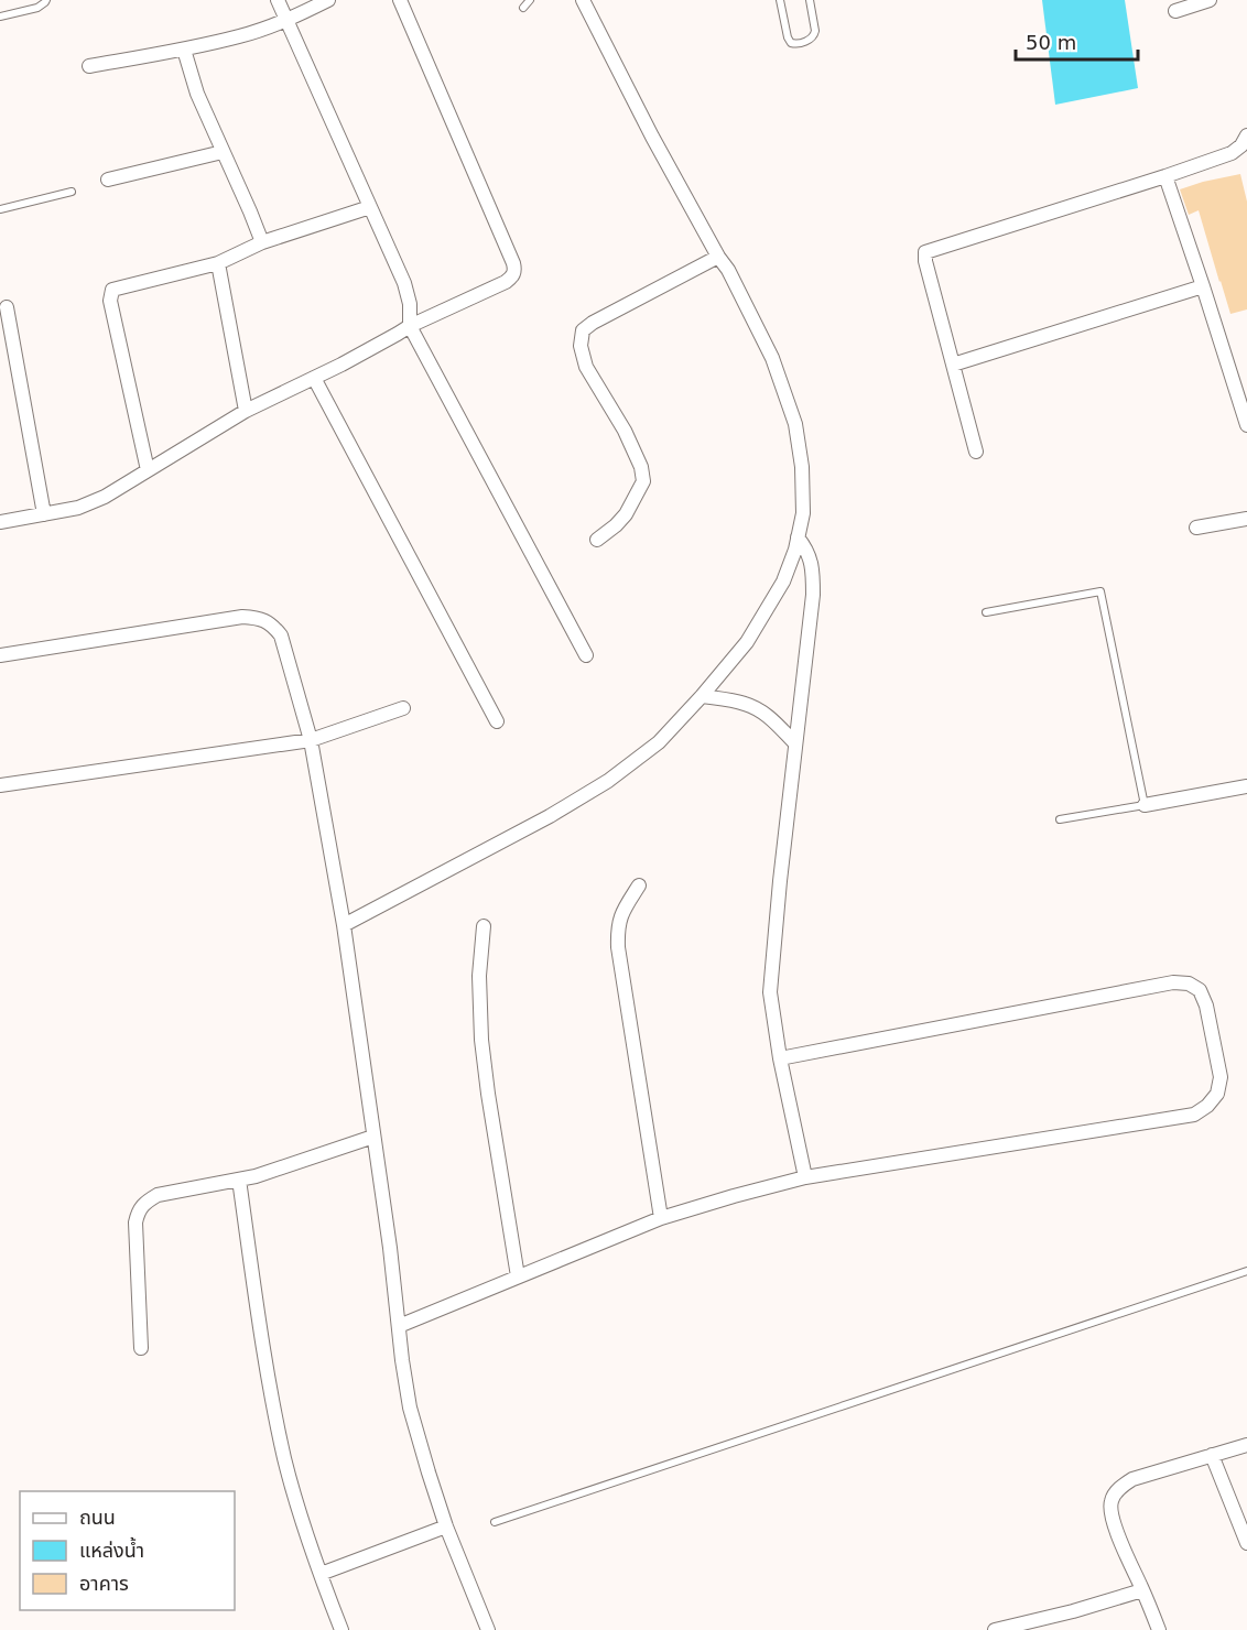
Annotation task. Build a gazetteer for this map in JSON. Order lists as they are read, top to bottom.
{
  "legend": ["ถนน", "แหล่งน้ำ", "อาคาร"],
  "scale_bar": "50 m"
}
